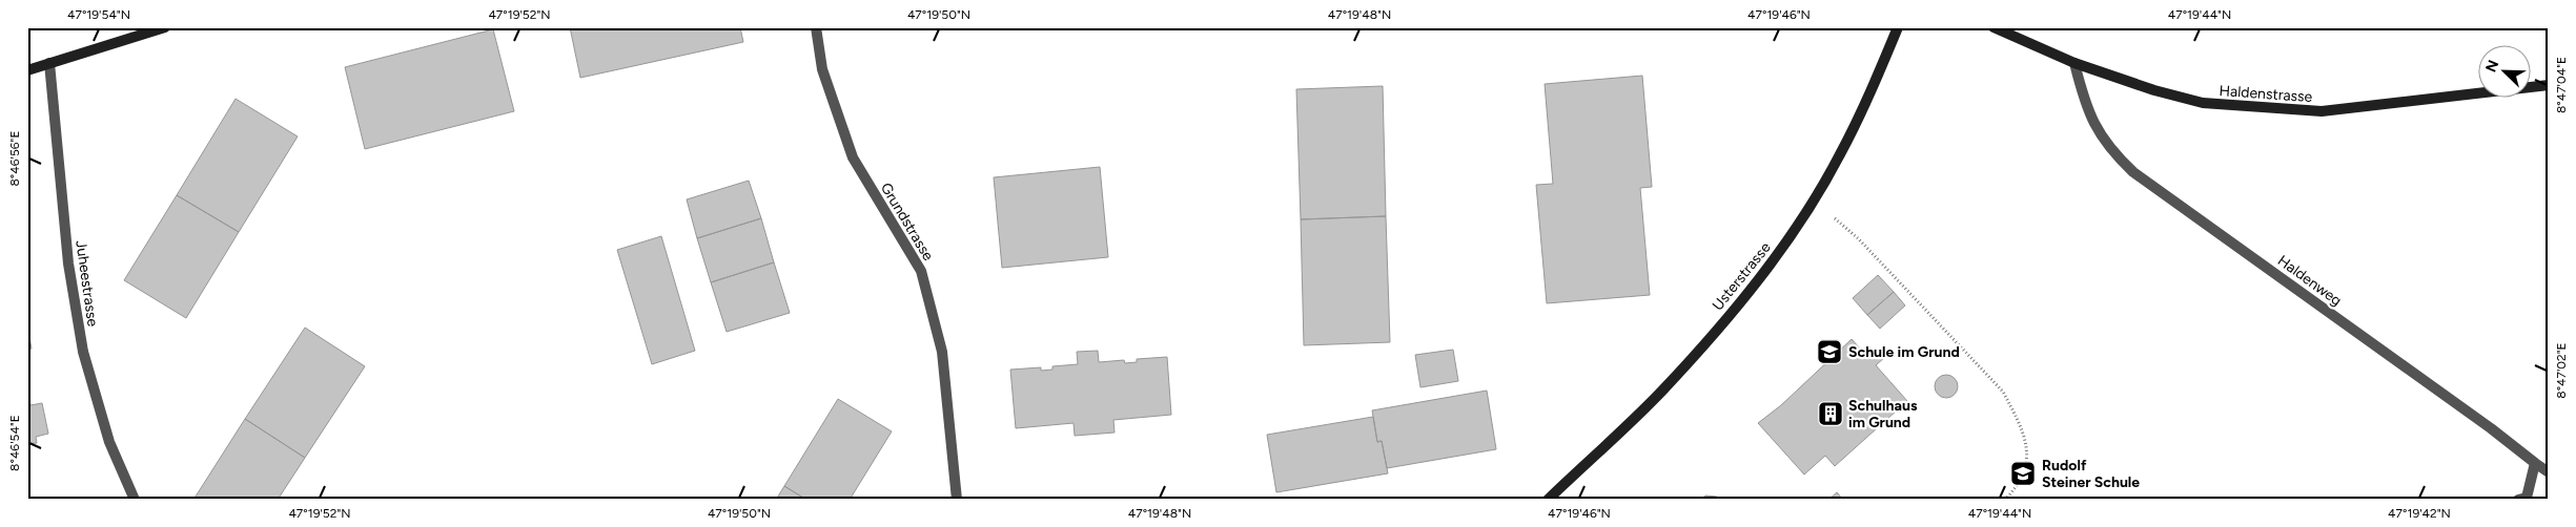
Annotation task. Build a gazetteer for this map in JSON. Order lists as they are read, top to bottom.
{
  "streets": {
    "street": [
      "Haldenstrasse",
      "Grundstrasse",
      "Usterstrasse",
      "Haldenweg",
      "Juheestrasse"
    ]
  },
  "crossings": [
    ["Haldenstrasse", "Haldenweg"]
  ],
  "places": {
    "school or university": ["Schule im Grund", "Rudolf Steiner Schule"],
    "building": ["Schulhaus im Grund"]
  },
  "north": "top left",
  "coordinates": [
    "47°19'54\"N",
    "47°19'52\"N",
    "47°19'50\"N",
    "47°19'48\"N",
    "47°19'46\"N",
    "47°19'44\"N",
    "8°47'04\"E",
    "8°46'56\"E",
    "8°47'02\"E",
    "8°46'54\"E",
    "47°19'42\"N"
  ]
}
